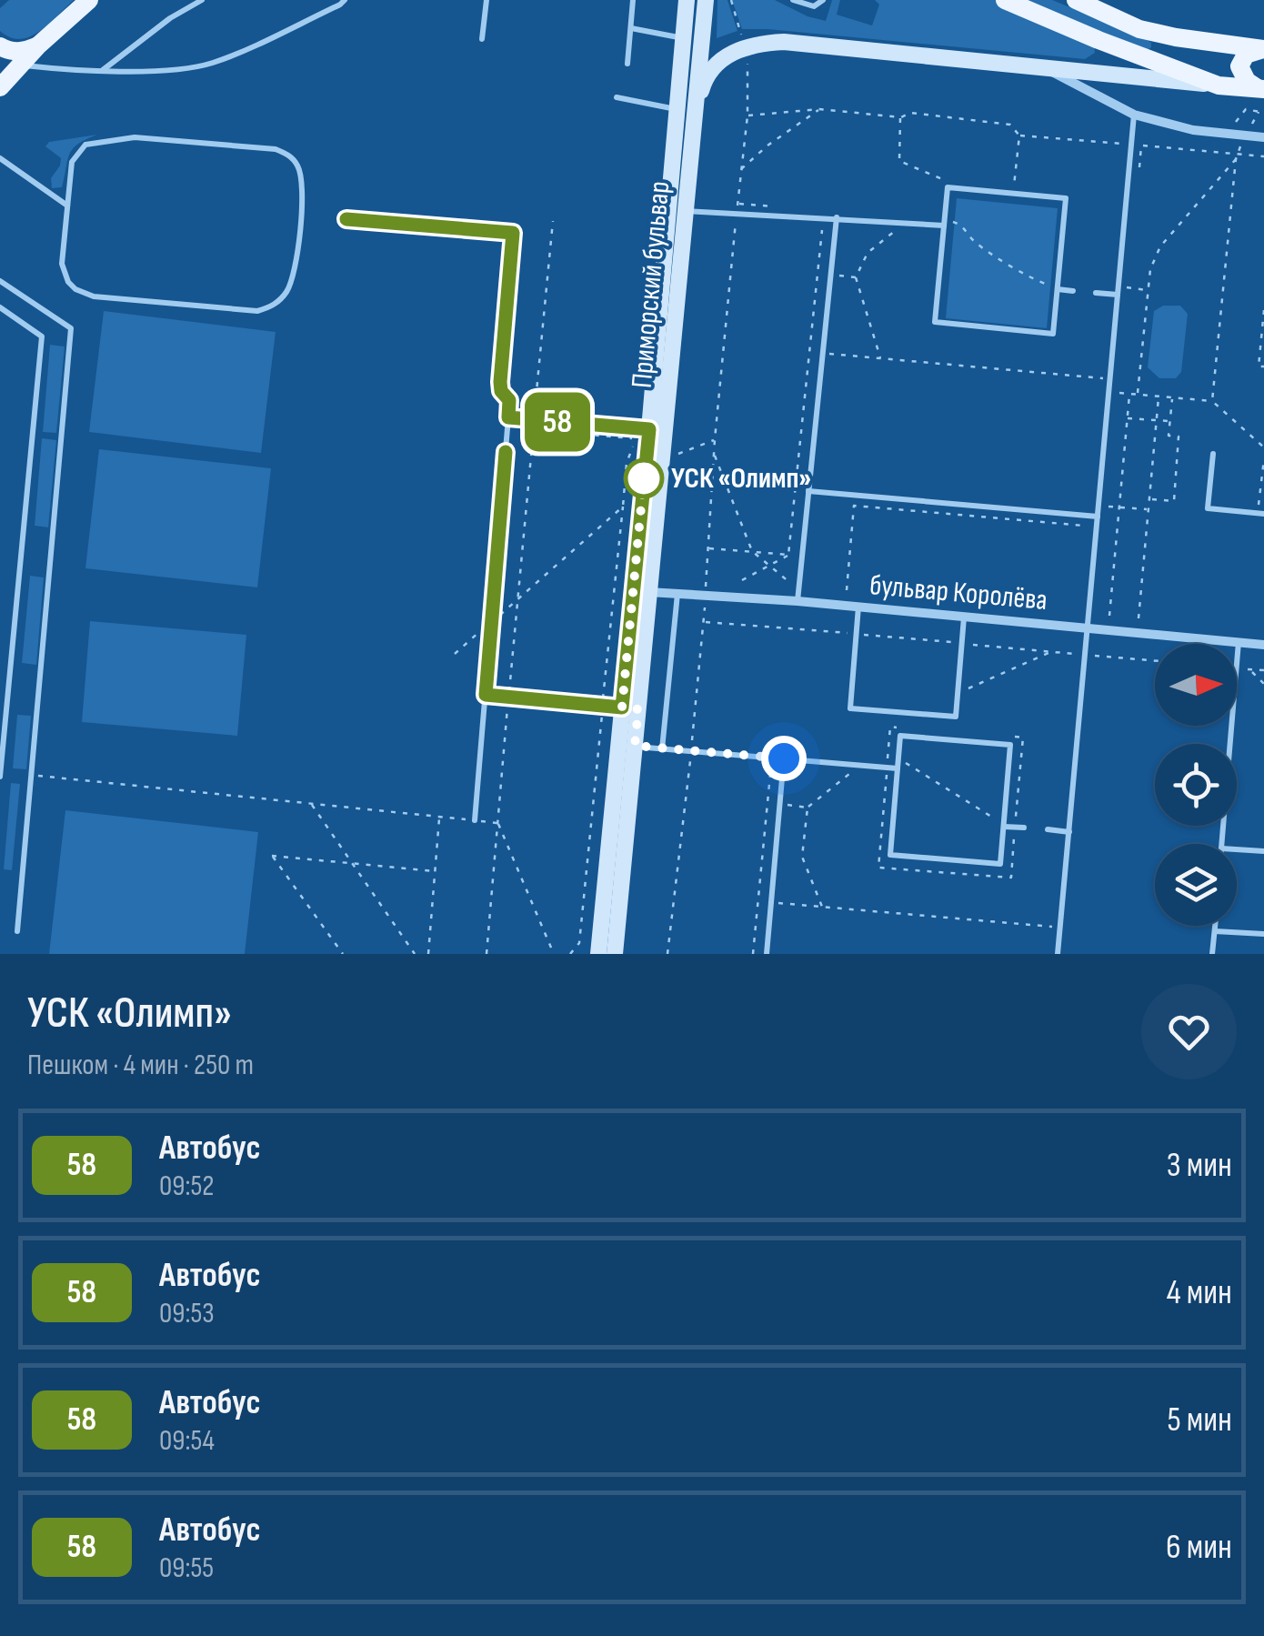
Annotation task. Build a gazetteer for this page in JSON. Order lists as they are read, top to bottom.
{
  "streets": {
    "main road": ["Приморский бульвар"],
    "street": ["бульвар Королёва"]
  },
  "crossings": [
    ["Приморский бульвар", "бульвар Королёва"]
  ],
  "places": ["УСК «Олимп»"],
  "lines": ["bus line 58"],
  "north": "right",
  "page": {
    "on_map": "58",
    "heading": ["УСК «Олимп»", "Пешком · 4 мин · 250 m"],
    "list": [
      {
        "mark": "58",
        "name": "Автобус",
        "note": "09:52",
        "value": "3 мин"
      },
      {
        "mark": "58",
        "name": "Автобус",
        "note": "09:53",
        "value": "4 мин"
      },
      {
        "mark": "58",
        "name": "Автобус",
        "note": "09:54",
        "value": "5 мин"
      },
      {
        "mark": "58",
        "name": "Автобус",
        "note": "09:55",
        "value": "6 мин"
      }
    ]
  }
}
